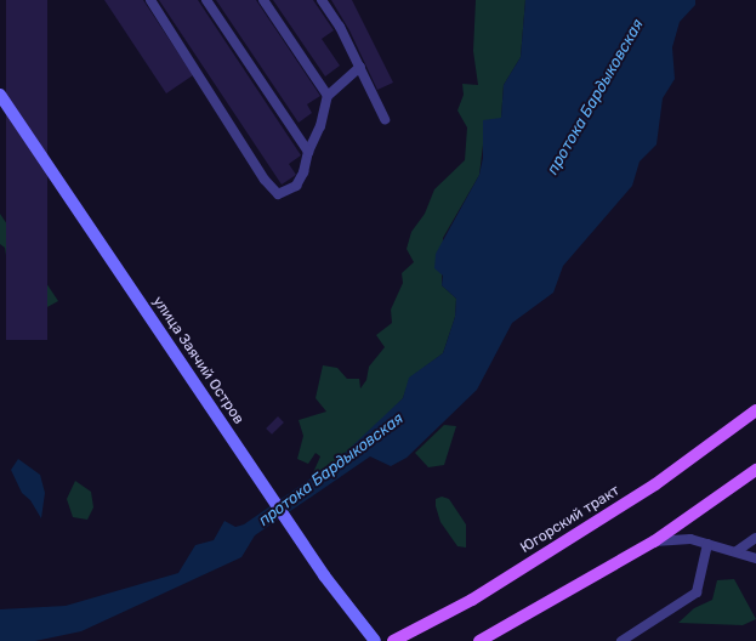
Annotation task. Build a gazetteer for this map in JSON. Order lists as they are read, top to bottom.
{
  "streets": {
    "main road": ["улица Заячий Остров", "Югорский тракт"]
  },
  "water": ["протока Бардыковская"]
}
